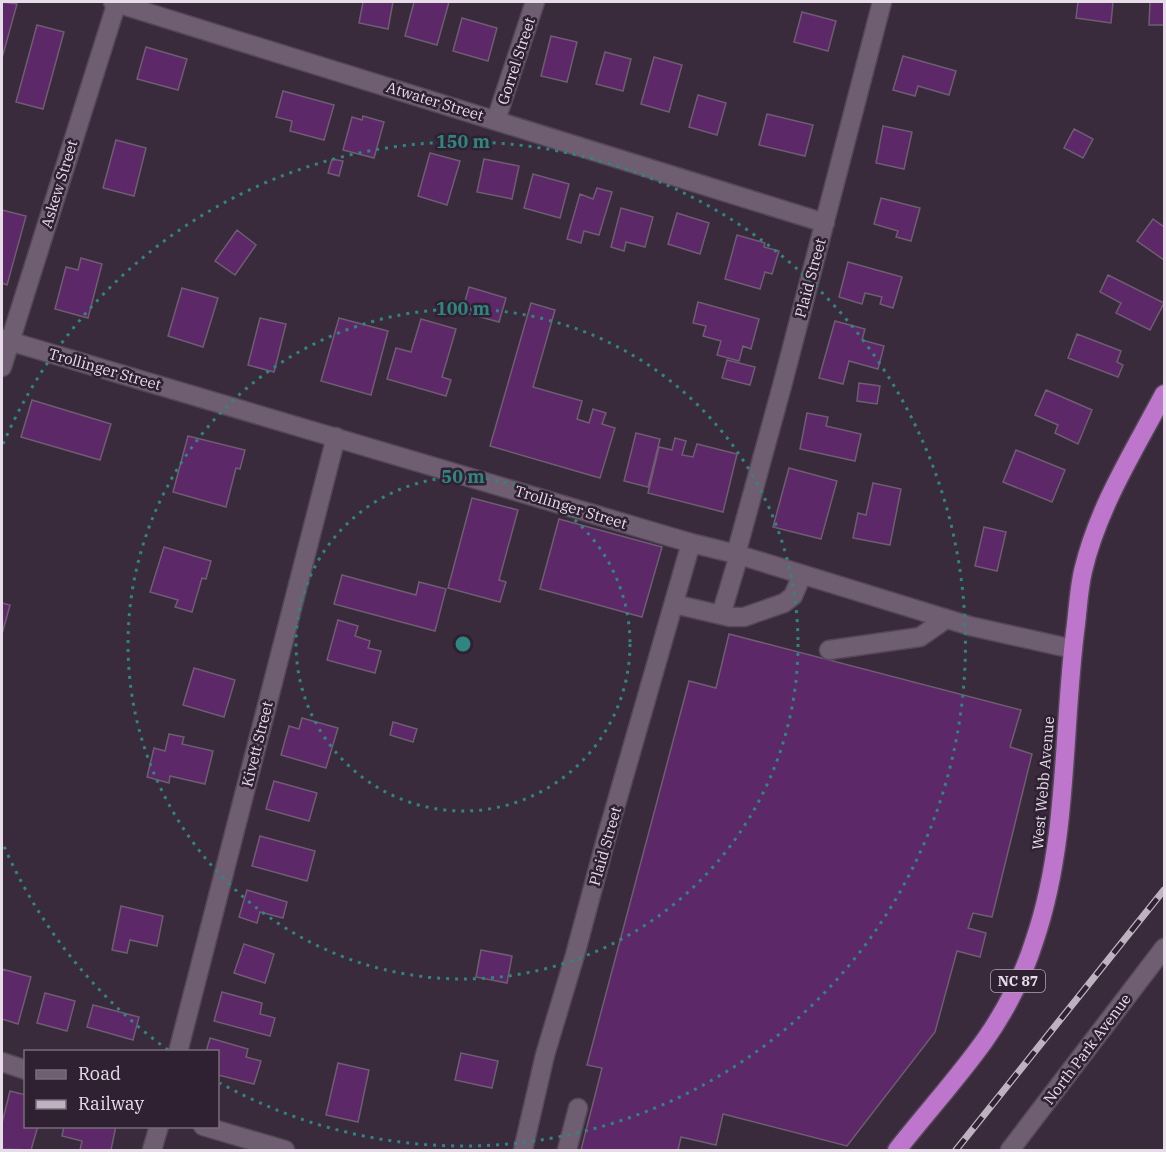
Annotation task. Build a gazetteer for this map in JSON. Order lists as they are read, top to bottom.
{
  "streets": {
    "highway": ["West Webb Avenue", "NC 87"],
    "street": [
      "Gorrel Street",
      "Atwater Street",
      "Askew Street",
      "Plaid Street",
      "Trollinger Street",
      "Kivett Street",
      "North Park Avenue"
    ]
  },
  "crossings": [
    ["Gorrel Street", "Atwater Street"],
    ["Atwater Street", "Askew Street"],
    ["Atwater Street", "Plaid Street"],
    ["Askew Street", "Trollinger Street"],
    ["Plaid Street", "Trollinger Street"],
    ["Trollinger Street", "Kivett Street"],
    ["Trollinger Street", "West Webb Avenue"]
  ],
  "legend": ["Road", "Railway"],
  "rings": ["150 m", "100 m", "50 m"]
}
